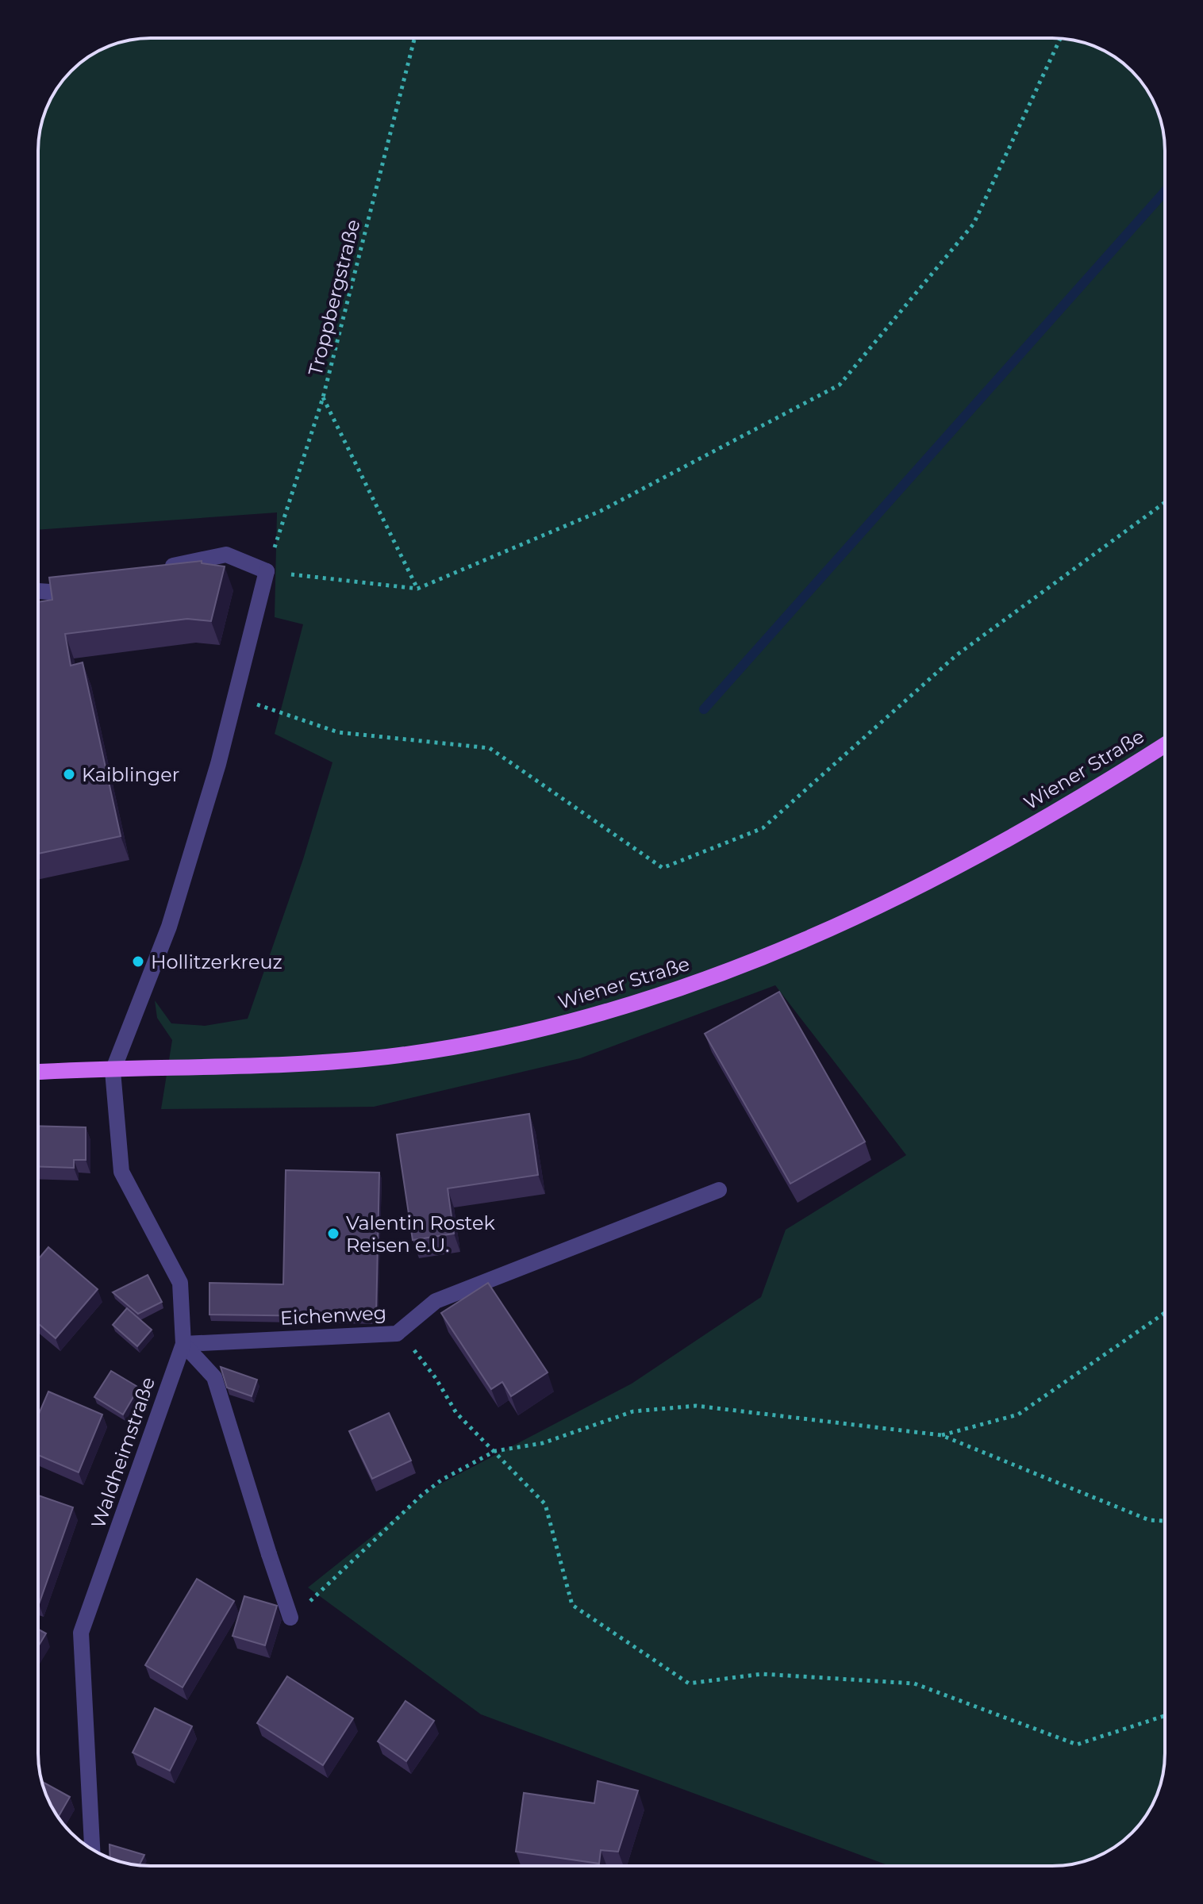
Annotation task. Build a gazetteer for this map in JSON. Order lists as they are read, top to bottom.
{
  "streets": {
    "main road": ["Wiener Straße"],
    "street": ["Eichenweg", "Waldheimstraße"],
    "path": ["Troppbergstraße"]
  },
  "crossings": [
    ["Wiener Straße", "Waldheimstraße"],
    ["Eichenweg", "Waldheimstraße"]
  ],
  "places": ["Kaiblinger", "Hollitzerkreuz", "Valentin Rostek Reisen e.U."]
}
